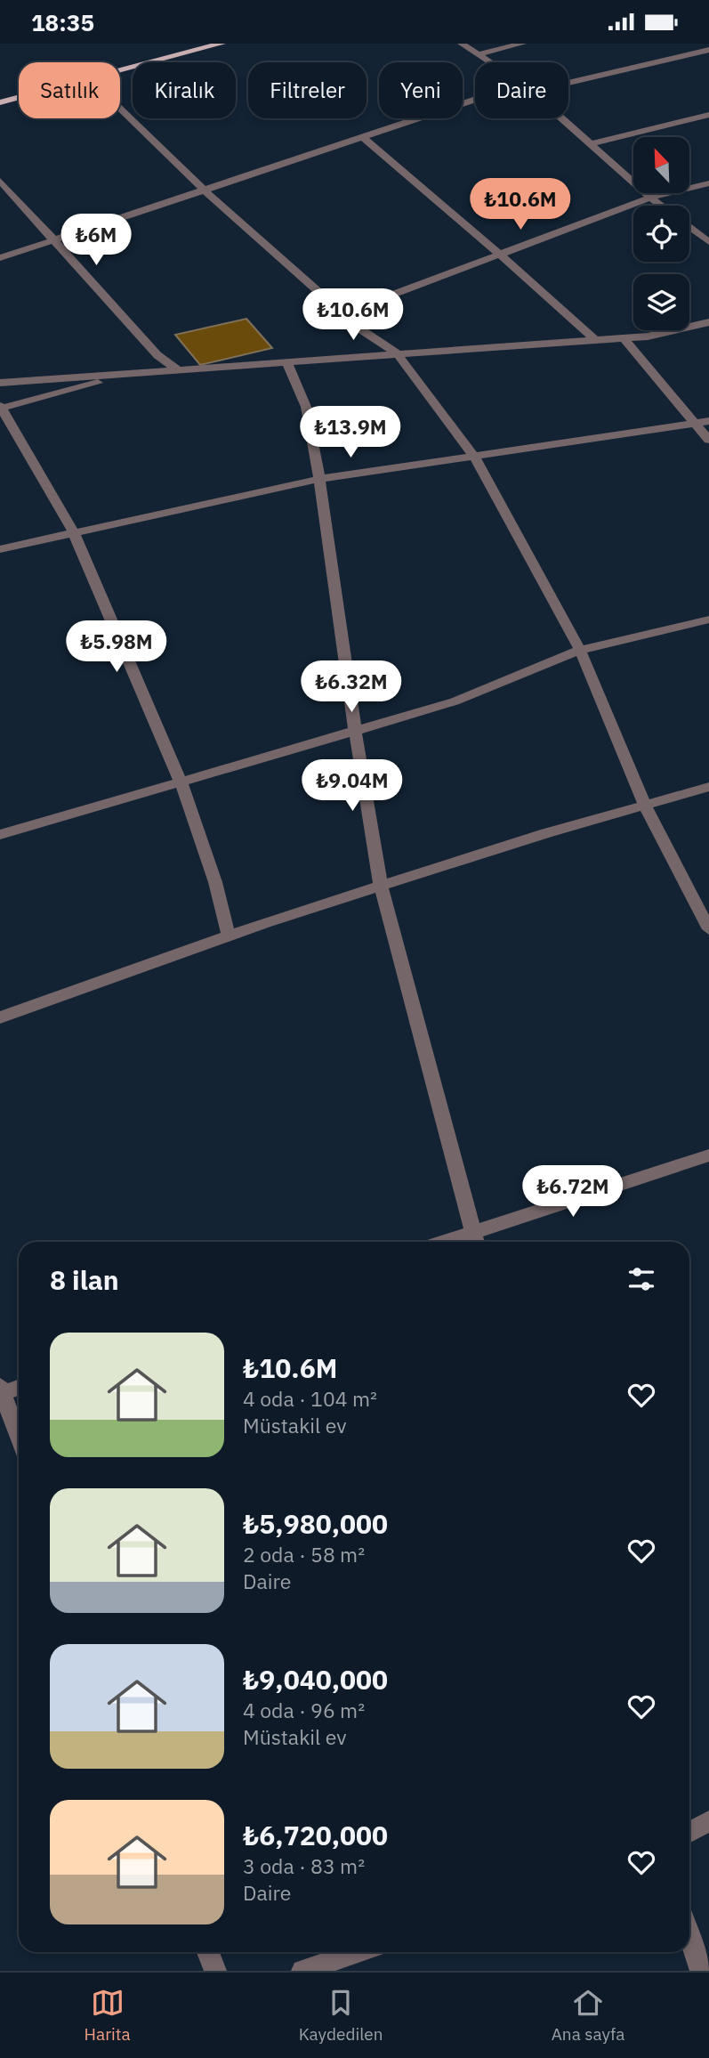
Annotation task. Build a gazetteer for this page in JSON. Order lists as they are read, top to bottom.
{
  "north": "top left",
  "page": {
    "status": "18:35",
    "chip": [
      "Satılık",
      "Kiralık",
      "Filtreler",
      "Yeni",
      "Daire"
    ],
    "price": [
      "₺10.6M",
      "₺6M",
      "₺10.6M",
      "₺13.9M",
      "₺5.98M",
      "₺6.32M",
      "₺9.04M",
      "₺6.72M"
    ],
    "heading": "8 ilan",
    "list": [
      {
        "name": "₺10.6M",
        "note": "4 oda · 104 m² · Müstakil ev"
      },
      {
        "name": "₺5,980,000",
        "note": "2 oda · 58 m² · Daire"
      },
      {
        "name": "₺9,040,000",
        "note": "4 oda · 96 m² · Müstakil ev"
      },
      {
        "name": "₺6,720,000",
        "note": "3 oda · 83 m² · Daire"
      }
    ],
    "tabs": ["Harita", "Kaydedilen", "Ana sayfa"]
  }
}
